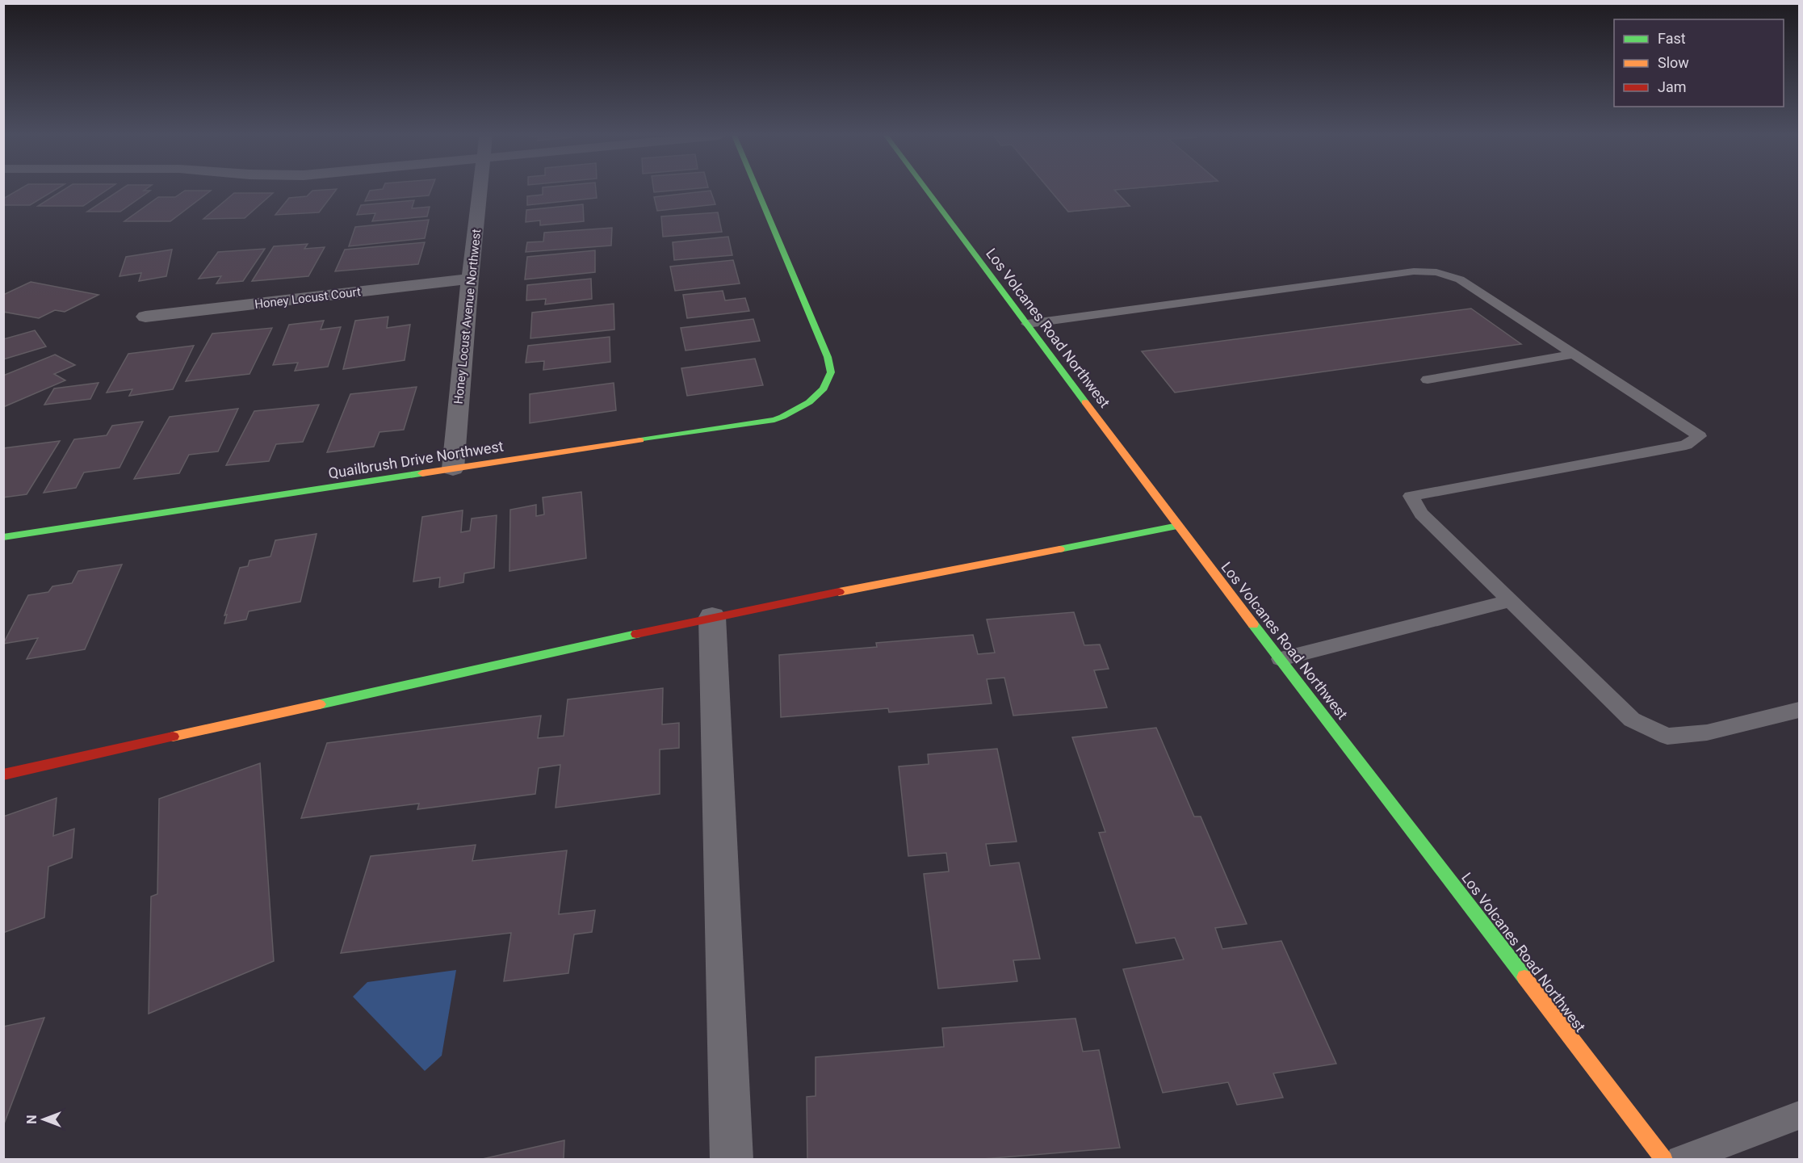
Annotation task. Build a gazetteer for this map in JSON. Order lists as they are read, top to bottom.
{
  "streets": {
    "street": [
      "Honey Locust Court",
      "Honey Locust Avenue Northwest",
      "Los Volcanes Road Northwest",
      "Quailbrush Drive Northwest"
    ]
  },
  "crossings": [
    ["Honey Locust Court", "Honey Locust Avenue Northwest"],
    ["Honey Locust Avenue Northwest", "Quailbrush Drive Northwest"]
  ],
  "legend": ["Fast", "Slow", "Jam"],
  "north": "left"
}
